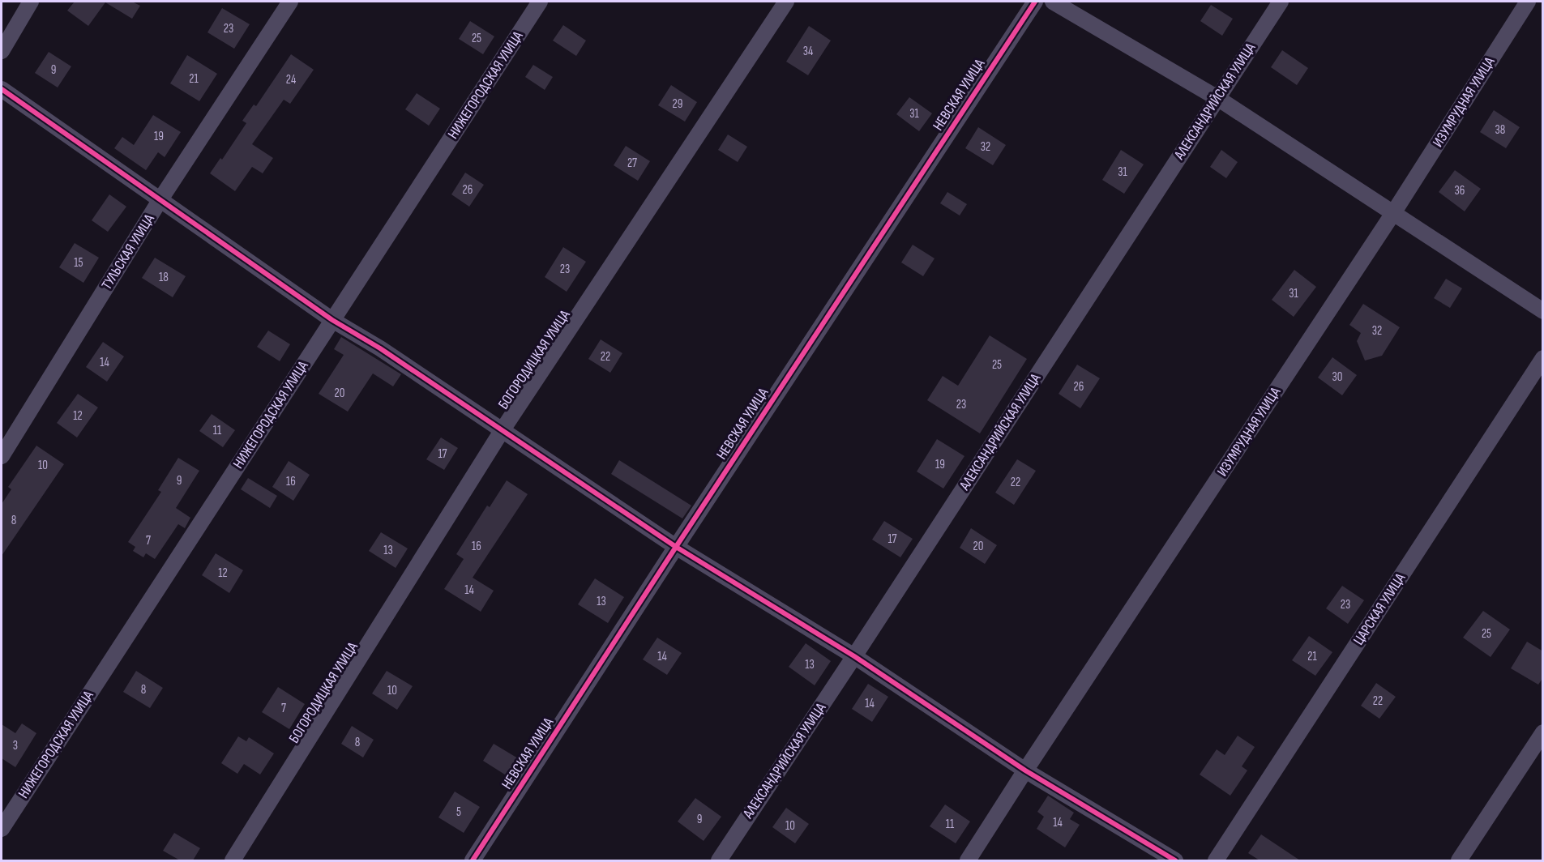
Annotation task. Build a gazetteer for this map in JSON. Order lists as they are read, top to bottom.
{
  "streets": {
    "street": [
      "НИЖЕГОРОДСКАЯ УЛИЦА",
      "НЕВСКАЯ УЛИЦА",
      "АЛЕКСАНДРИЙСКАЯ УЛИЦА",
      "ИЗУМРУДНАЯ УЛИЦА",
      "ТУЛЬСКАЯ УЛИЦА",
      "БОГОРОДИЦКАЯ УЛИЦА",
      "ЦАРСКАЯ УЛИЦА"
    ]
  },
  "house_numbers": [
    "23",
    "25",
    "34",
    "9",
    "21",
    "24",
    "29",
    "31",
    "38",
    "19",
    "32",
    "27",
    "31",
    "26",
    "36",
    "15",
    "23",
    "18",
    "31",
    "32",
    "22",
    "14",
    "25",
    "30",
    "26",
    "20",
    "23",
    "12",
    "11",
    "17",
    "19",
    "10",
    "9",
    "16",
    "22",
    "8",
    "17",
    "7",
    "16",
    "20",
    "13",
    "12",
    "14",
    "13",
    "23",
    "25",
    "14",
    "21",
    "13",
    "8",
    "10",
    "22",
    "14",
    "7",
    "8",
    "3",
    "5",
    "9",
    "14",
    "11",
    "10"
  ]
}
